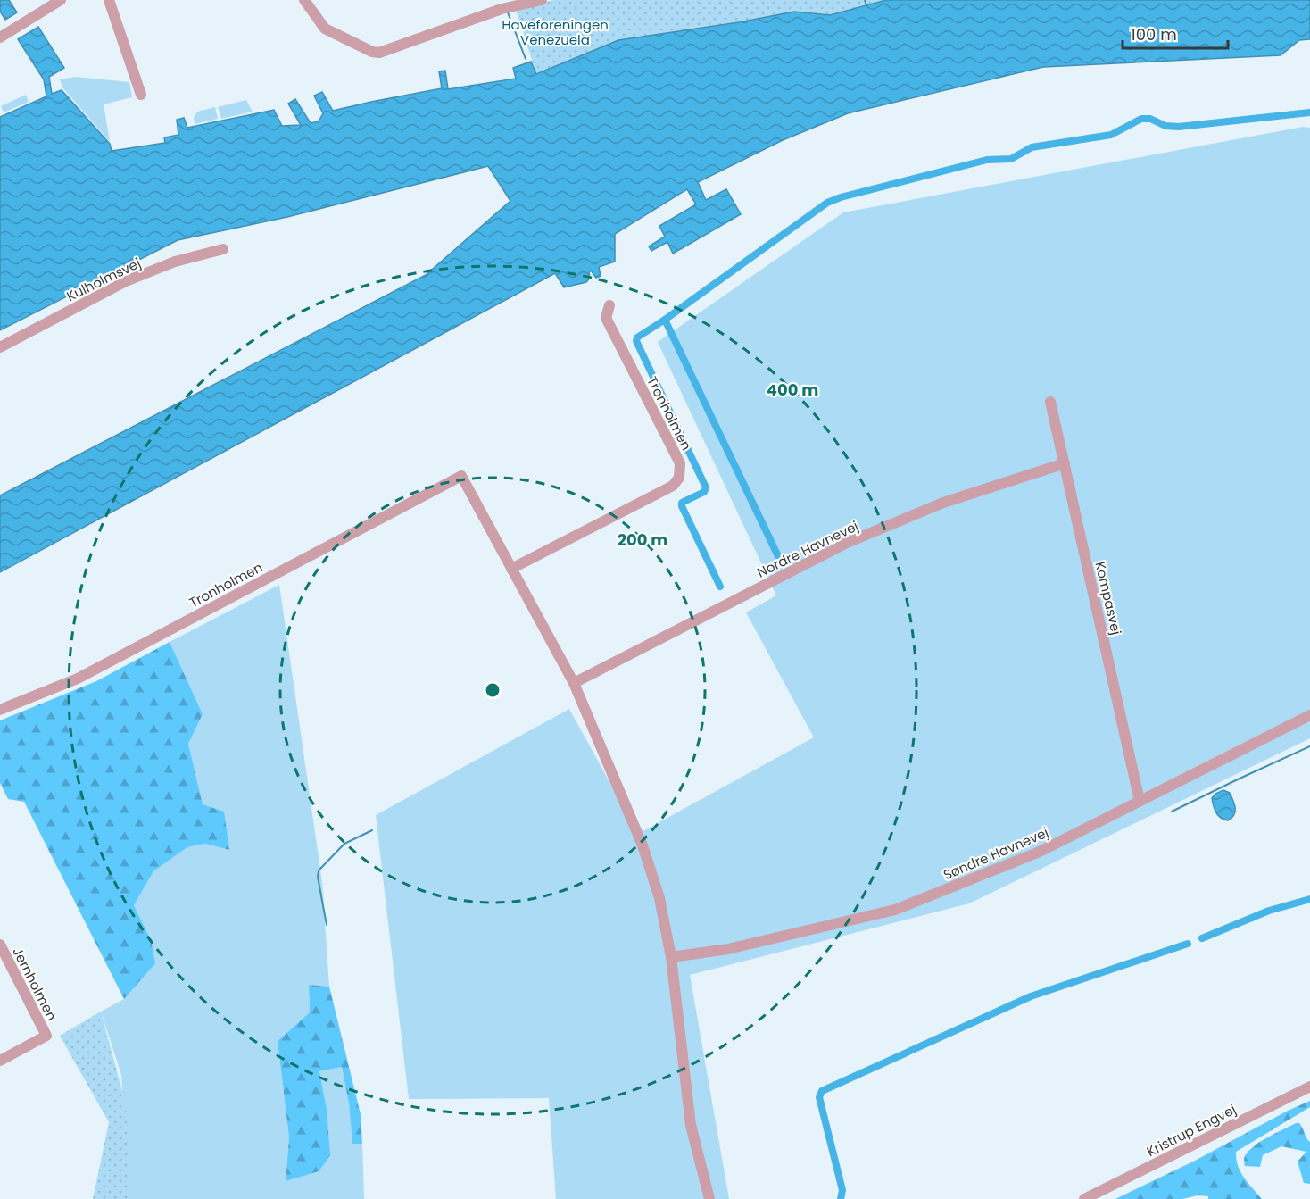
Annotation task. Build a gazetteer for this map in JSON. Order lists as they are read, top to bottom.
{
  "streets": {
    "street": [
      "Kulholmsvej",
      "Tronholmen",
      "Nordre Havnevej",
      "Kompasvej",
      "Søndre Havnevej",
      "Jernholmen",
      "Kristrup Engvej"
    ]
  },
  "crossings": [
    ["Nordre Havnevej", "Kompasvej"],
    ["Kompasvej", "Søndre Havnevej"]
  ],
  "parks": ["Haveforeningen Venezuela"],
  "scale_bar": "100 m",
  "rings": ["400 m", "200 m"]
}
